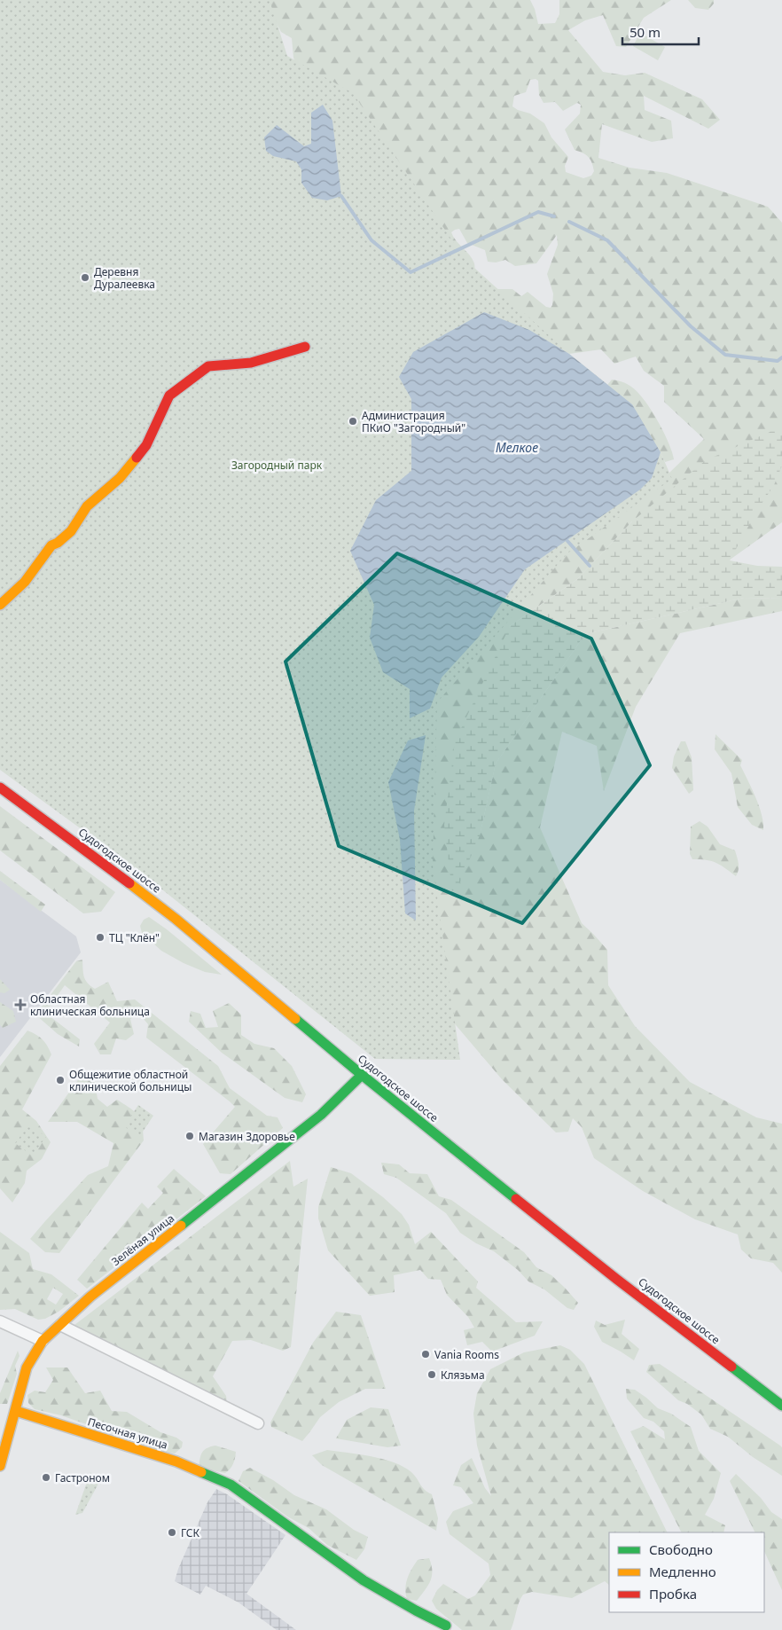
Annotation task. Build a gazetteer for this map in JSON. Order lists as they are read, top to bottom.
{
  "streets": {
    "street": ["Судогодское шоссе", "Зелёная улица", "Песочная улица"]
  },
  "crossings": [
    ["Судогодское шоссе", "Зелёная улица"],
    ["Зелёная улица", "Песочная улица"]
  ],
  "water": ["Мелкое"],
  "parks": ["Загородный парк"],
  "places": {
    "other": [
      "Деревня Дуралеевка",
      "Администрация ПКиО \"Загородный\"",
      "ТЦ \"Клён\"",
      "Общежитие областной клинической больницы",
      "Магазин Здоровье",
      "Vania Rooms",
      "Клязьма",
      "Гастроном",
      "ГСК"
    ],
    "health": ["Областная клиническая больница"]
  },
  "legend": ["Свободно", "Медленно", "Пробка"],
  "scale_bar": "50 m"
}
